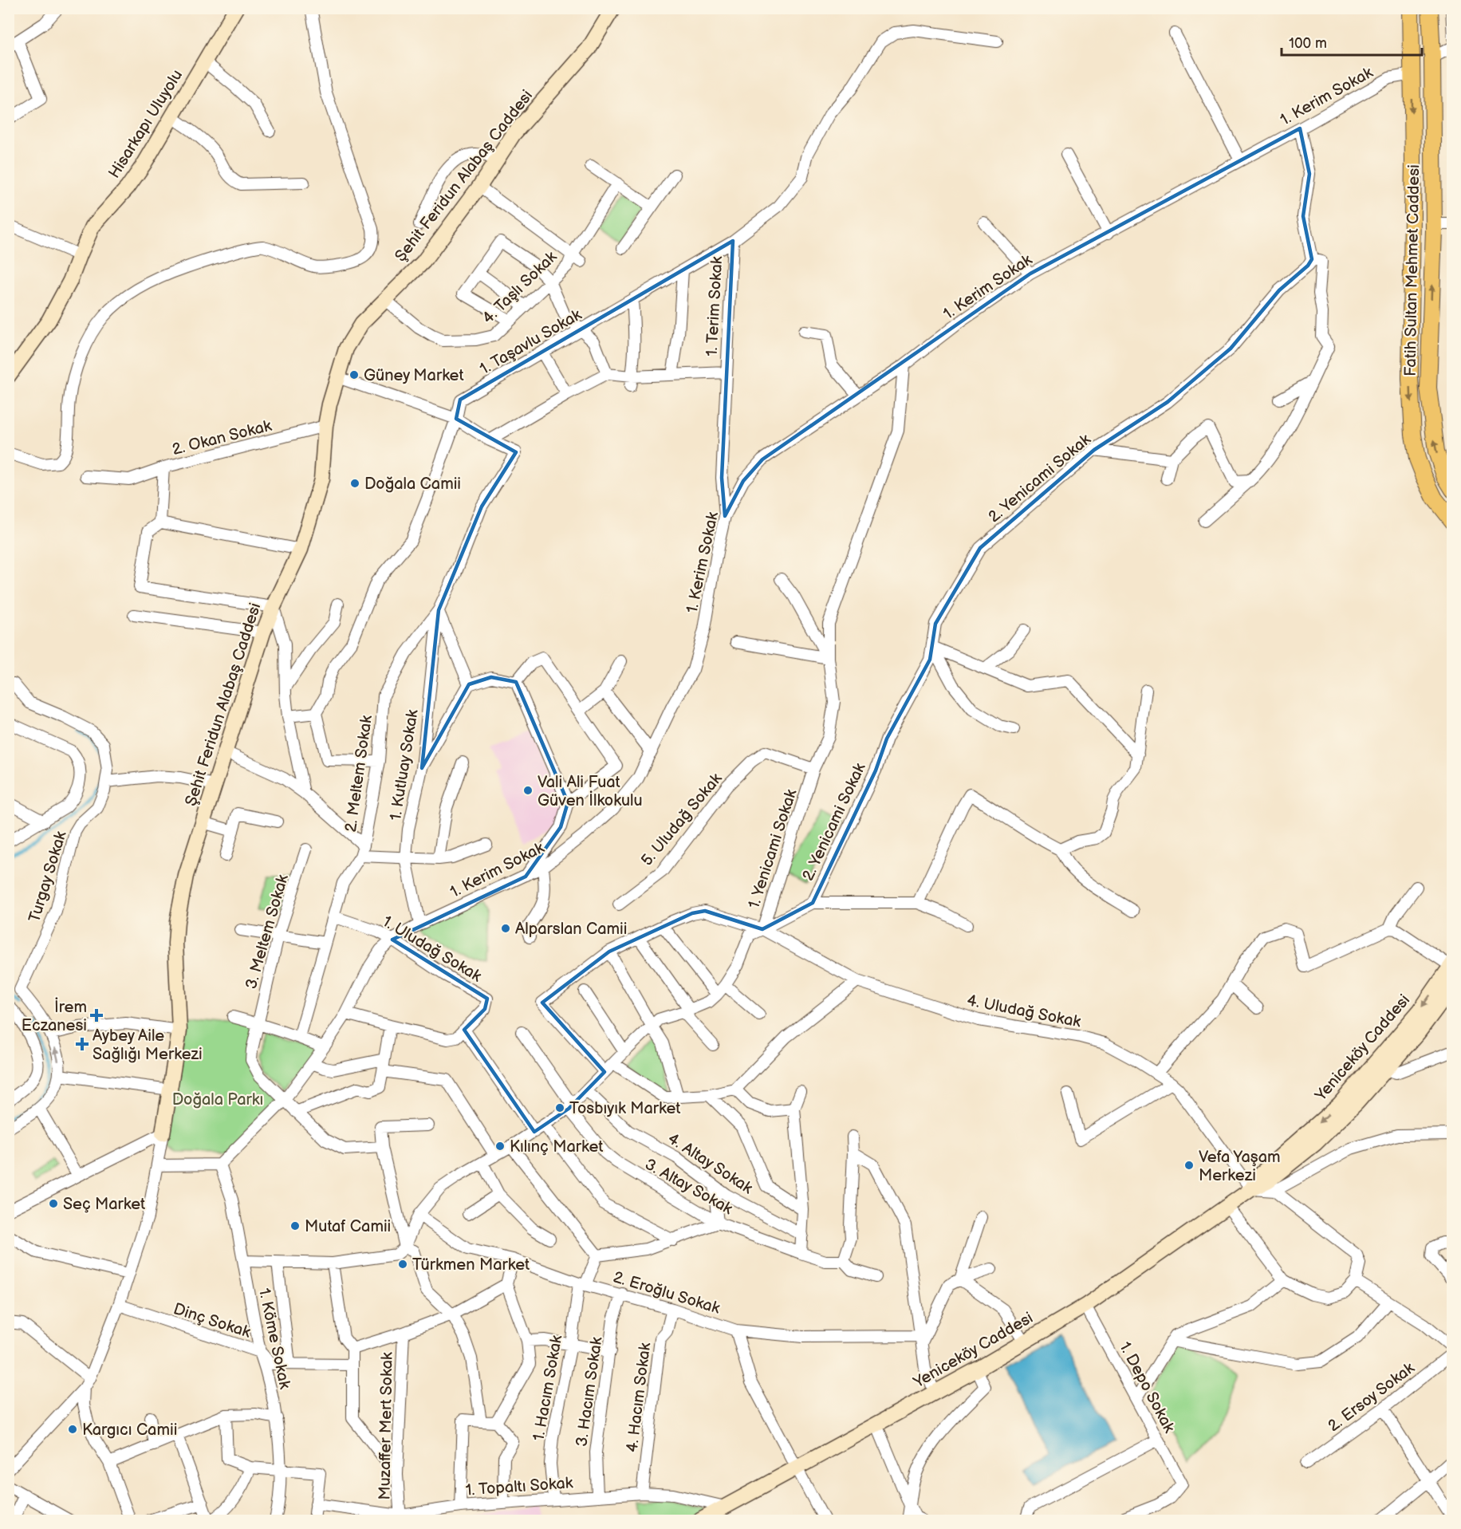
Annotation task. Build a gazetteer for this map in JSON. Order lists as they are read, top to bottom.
{
  "streets": {
    "main road": ["Fatih Sultan Mehmet Caddesi"],
    "street": [
      "1. Kerim Sokak",
      "Hisarkapı Uluyolu",
      "Şehit Feridun Alabaş Caddesi",
      "4. Taşlı Sokak",
      "1. Terim Sokak",
      "1. Taşavlu Sokak",
      "2. Okan Sokak",
      "2. Yenicami Sokak",
      "1. Kutluay Sokak",
      "2. Meltem Sokak",
      "5. Uludağ Sokak",
      "1. Yenicami Sokak",
      "Turgay Sokak",
      "3. Meltem Sokak",
      "1. Uludağ Sokak",
      "4. Uludağ Sokak",
      "Yeniceköy Caddesi",
      "4. Altay Sokak",
      "3. Altay Sokak",
      "2. Eroğlu Sokak",
      "Dinç Sokak",
      "1. Köme Sokak",
      "1. Depo Sokak",
      "1. Hacım Sokak",
      "3. Hacım Sokak",
      "2. Ersoy Sokak",
      "4. Hacım Sokak",
      "Muzaffer Mert Sokak",
      "1. Topaltı Sokak"
    ]
  },
  "crossings": [
    ["1. Kerim Sokak", "Fatih Sultan Mehmet Caddesi"],
    ["1. Kerim Sokak", "1. Terim Sokak"],
    ["1. Kerim Sokak", "1. Kutluay Sokak"],
    ["1. Kerim Sokak", "1. Yenicami Sokak"],
    ["1. Kerim Sokak", "3. Meltem Sokak"],
    ["1. Kerim Sokak", "1. Uludağ Sokak"],
    ["1. Kerim Sokak", "1. Köme Sokak"],
    ["Şehit Feridun Alabaş Caddesi", "4. Taşlı Sokak"],
    ["Şehit Feridun Alabaş Caddesi", "2. Okan Sokak"],
    ["Şehit Feridun Alabaş Caddesi", "Dinç Sokak"],
    ["1. Terim Sokak", "1. Taşavlu Sokak"],
    ["1. Kutluay Sokak", "2. Meltem Sokak"],
    ["2. Meltem Sokak", "1. Uludağ Sokak"],
    ["5. Uludağ Sokak", "1. Yenicami Sokak"],
    ["1. Yenicami Sokak", "4. Uludağ Sokak"],
    ["1. Yenicami Sokak", "4. Altay Sokak"],
    ["1. Yenicami Sokak", "3. Altay Sokak"],
    ["1. Yenicami Sokak", "2. Eroğlu Sokak"],
    ["4. Uludağ Sokak", "Yeniceköy Caddesi"],
    ["Yeniceköy Caddesi", "1. Depo Sokak"],
    ["Yeniceköy Caddesi", "1. Topaltı Sokak"],
    ["2. Eroğlu Sokak", "1. Hacım Sokak"],
    ["2. Eroğlu Sokak", "3. Hacım Sokak"],
    ["2. Eroğlu Sokak", "4. Hacım Sokak"],
    ["Dinç Sokak", "1. Köme Sokak"],
    ["1. Hacım Sokak", "1. Topaltı Sokak"],
    ["3. Hacım Sokak", "1. Topaltı Sokak"],
    ["4. Hacım Sokak", "1. Topaltı Sokak"],
    ["Muzaffer Mert Sokak", "1. Topaltı Sokak"]
  ],
  "parks": ["Doğala Parkı"],
  "places": {
    "other": [
      "Güney Market",
      "Doğala Camii",
      "Vali Ali Fuat Güven İlkokulu",
      "Alparslan Camii",
      "Tosbıyık Market",
      "Kılınç Market",
      "Vefa Yaşam Merkezi",
      "Seç Market",
      "Mutaf Camii",
      "Türkmen Market",
      "Kargıcı Camii"
    ],
    "health": ["İrem Eczanesi", "Aybey Aile Sağlığı Merkezi"]
  },
  "scale_bar": "100 m"
}
